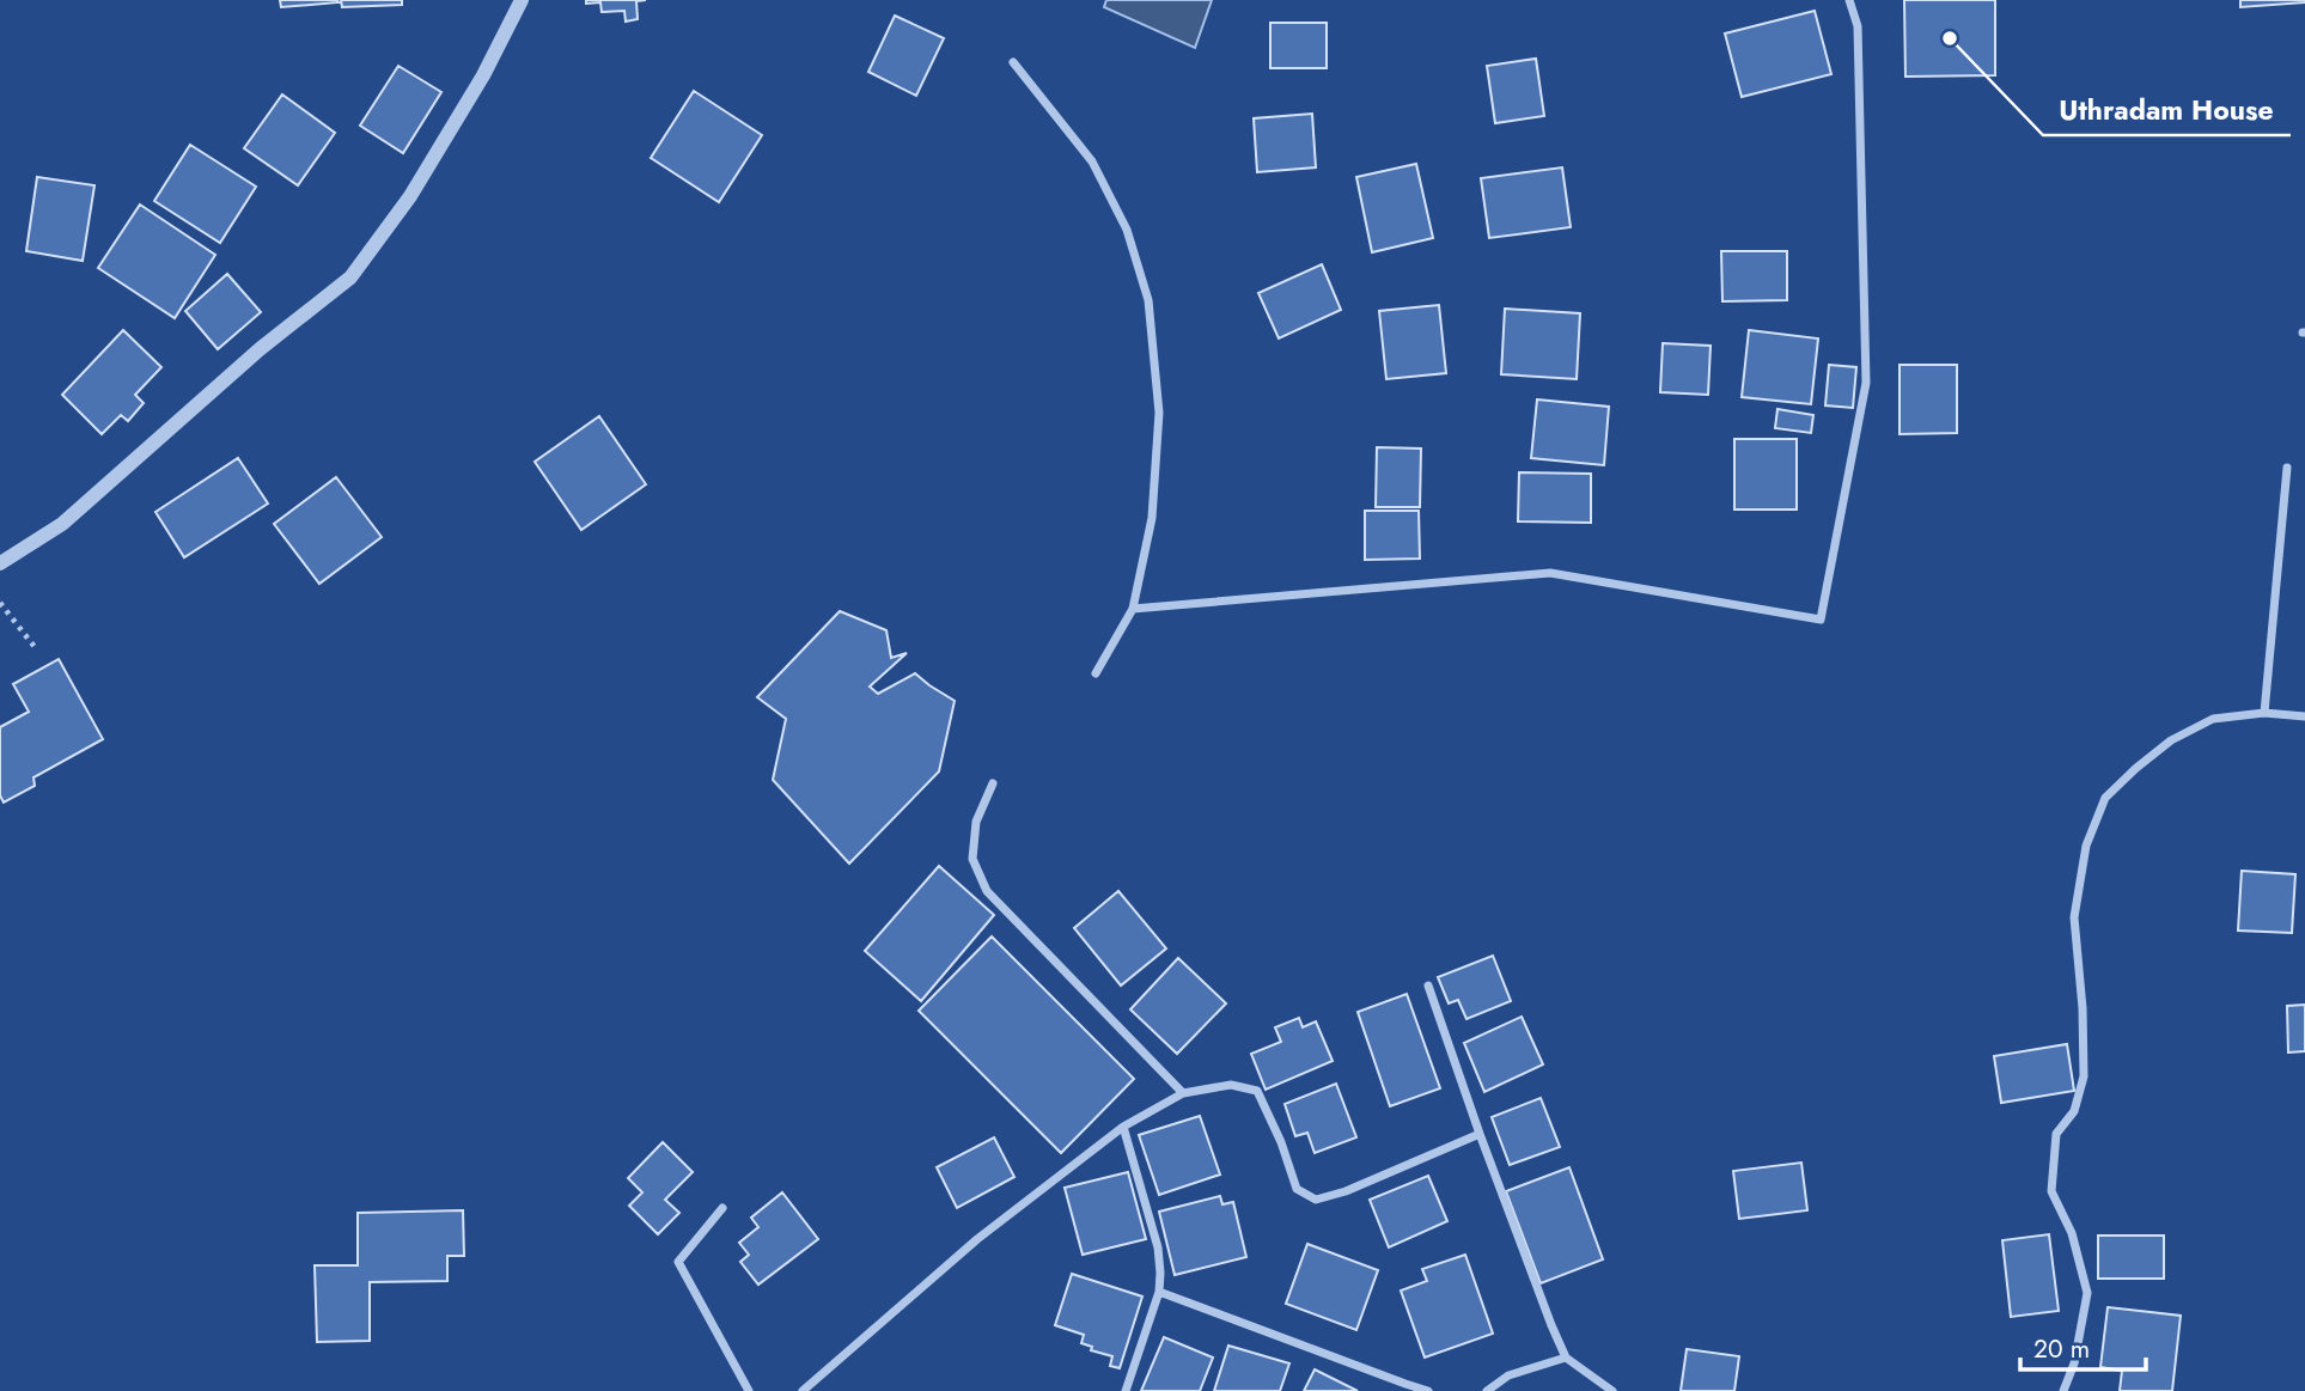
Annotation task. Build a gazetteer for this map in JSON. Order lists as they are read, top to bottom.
{
  "places": ["Uthradam House"],
  "scale_bar": "20 m"
}
